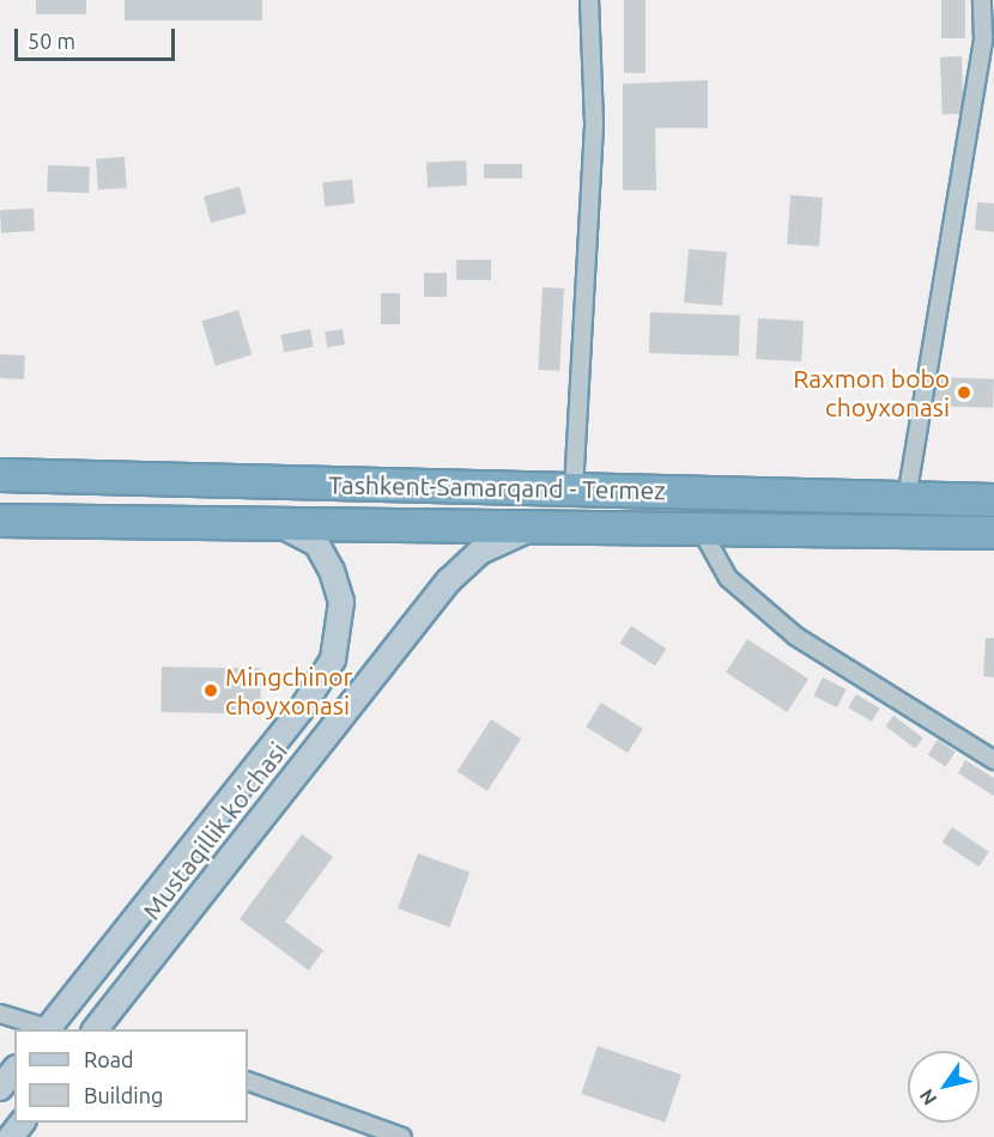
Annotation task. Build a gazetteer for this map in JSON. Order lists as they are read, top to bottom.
{
  "streets": {
    "highway": ["Tashkent-Samarqand - Termez"],
    "main road": ["Mustaqillik ko’chasi"]
  },
  "crossings": [
    ["Tashkent-Samarqand - Termez", "Mustaqillik ko’chasi"]
  ],
  "places": ["Raxmon bobo choyxonasi", "Mingchinor choyxonasi"],
  "legend": ["Road", "Building"],
  "scale_bar": "50 m",
  "north": "bottom left"
}
